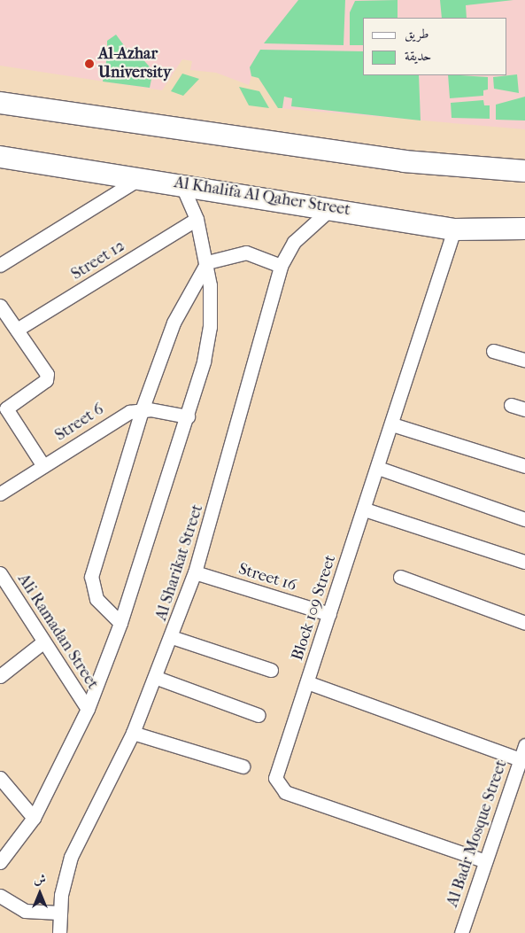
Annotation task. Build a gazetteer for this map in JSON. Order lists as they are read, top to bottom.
{
  "streets": {
    "main road": ["Al Khalifa Al Qaher Street"],
    "street": [
      "Street 12",
      "Street 6",
      "Al Sharikat Street",
      "Street 16",
      "Block 109 Street",
      "Ali Ramadan Street",
      "Al Badr Mosque Street"
    ]
  },
  "crossings": [
    ["Al Khalifa Al Qaher Street", "Al Sharikat Street"],
    ["Al Khalifa Al Qaher Street", "Block 109 Street"],
    ["Al Sharikat Street", "Street 16"],
    ["Street 16", "Block 109 Street"],
    ["Block 109 Street", "Al Badr Mosque Street"]
  ],
  "places": ["Al-Azhar University"],
  "legend": ["طريق", "حديقة"],
  "north": "top"
}
